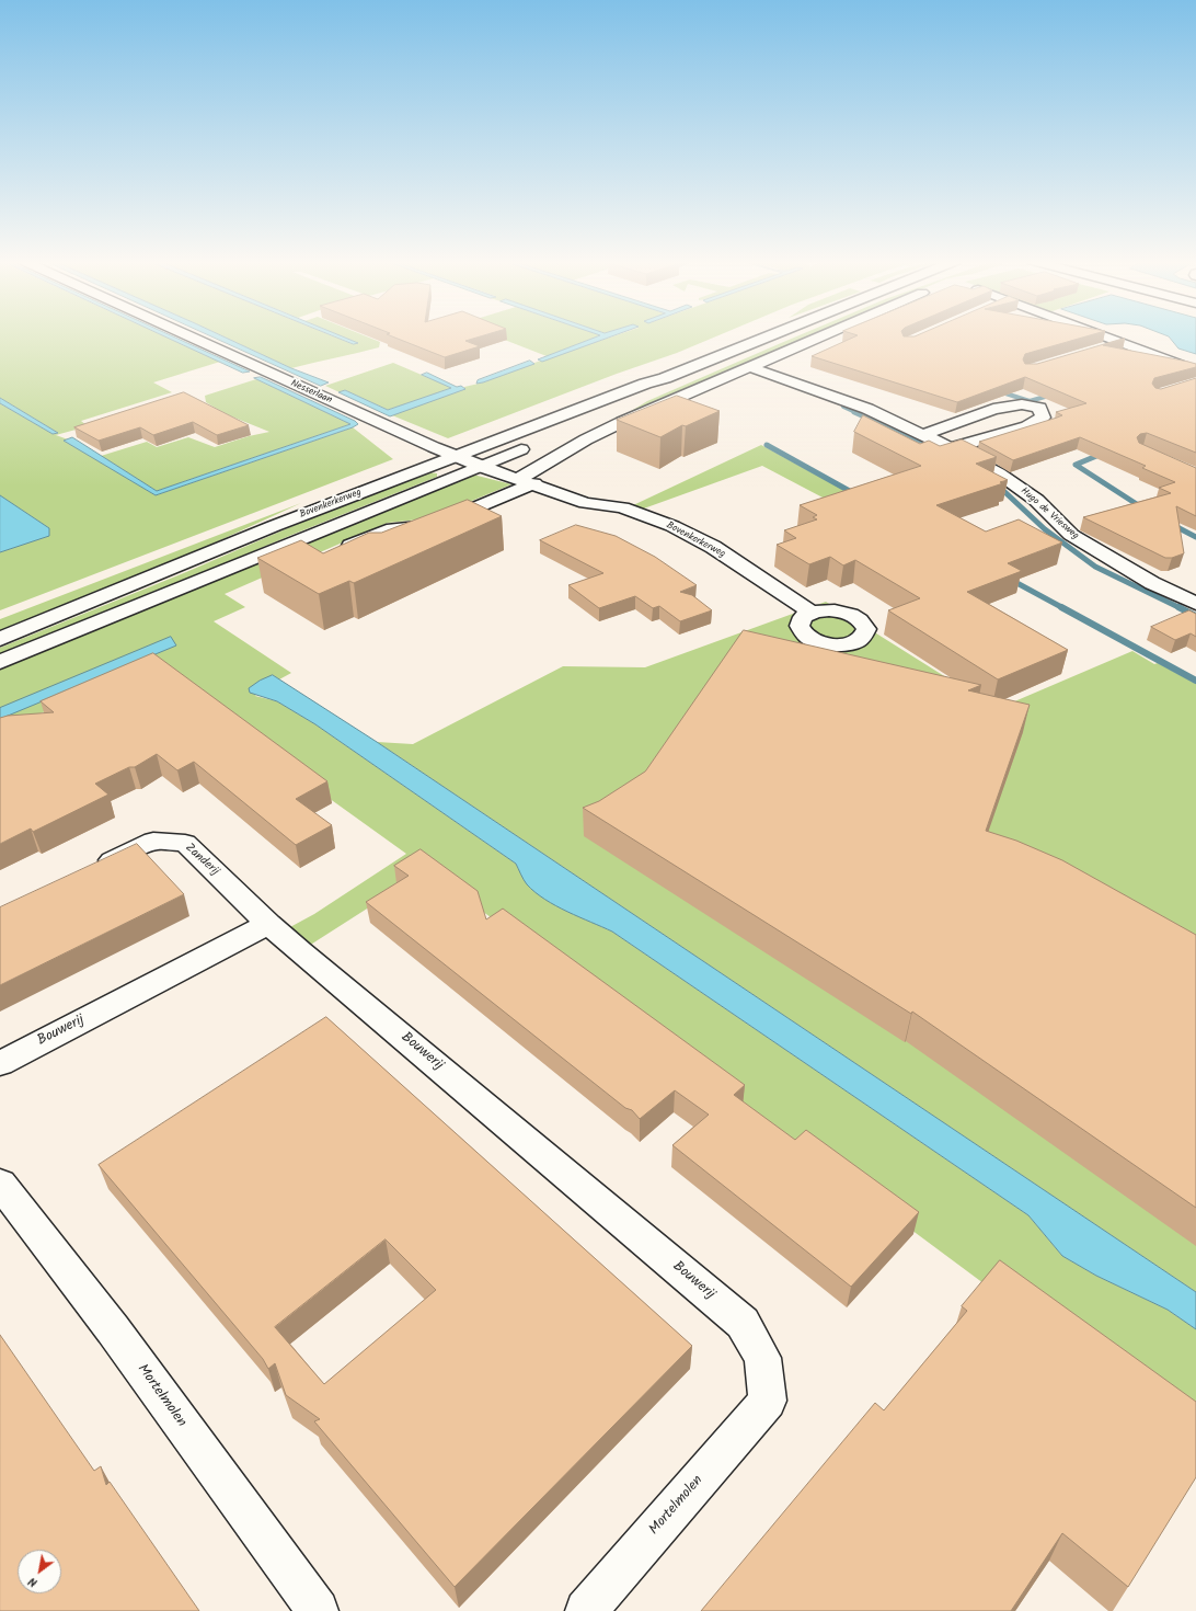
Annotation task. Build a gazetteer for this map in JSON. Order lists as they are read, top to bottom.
{
  "streets": {
    "street": [
      "Nesserlaan",
      "Bovenkerkerweg",
      "Hugo de Vriesweg",
      "Zanderij",
      "Bouwerij",
      "Mortelmolen"
    ]
  },
  "crossings": [
    ["Nesserlaan", "Bovenkerkerweg"],
    ["Zanderij", "Bouwerij"],
    ["Bouwerij", "Mortelmolen"]
  ],
  "north": "bottom left"
}
